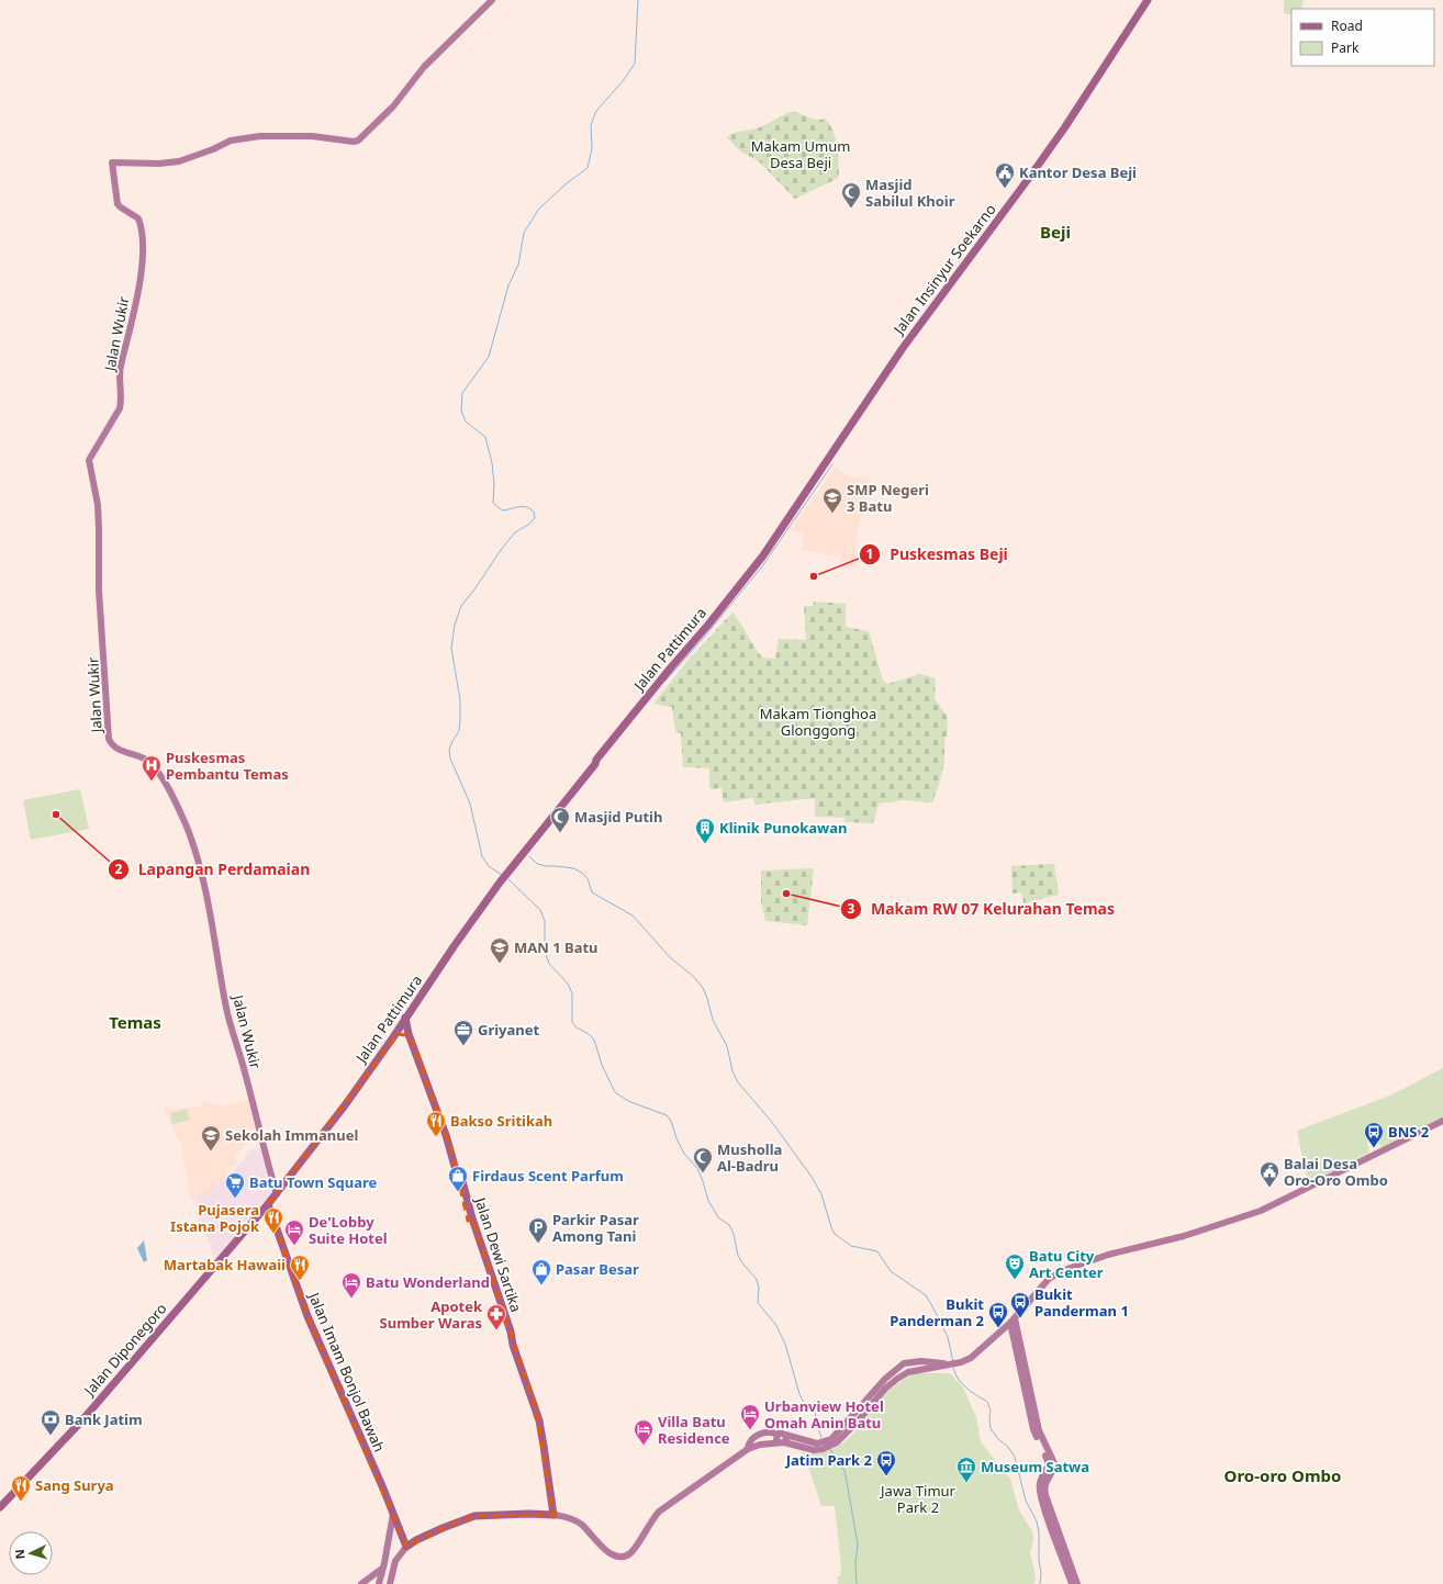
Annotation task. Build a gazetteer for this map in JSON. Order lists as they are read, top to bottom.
{
  "streets": {
    "main road": [
      "Jalan Insinyur Soekarno",
      "Jalan Pattimura",
      "Jalan Dewi Sartika",
      "Jalan Diponegoro",
      "Jalan Imam Bonjol Bawah"
    ],
    "street": ["Jalan Wukir"]
  },
  "crossings": [
    ["Jalan Insinyur Soekarno", "Jalan Pattimura"],
    ["Jalan Wukir", "Jalan Pattimura"],
    ["Jalan Pattimura", "Jalan Dewi Sartika"],
    ["Jalan Pattimura", "Jalan Diponegoro"],
    ["Jalan Pattimura", "Jalan Imam Bonjol Bawah"],
    ["Jalan Diponegoro", "Jalan Imam Bonjol Bawah"]
  ],
  "districts": ["Beji", "Temas", "Oro-oro Ombo"],
  "parks": ["Makam Umum Desa Beji", "Makam Tionghoa Glonggong", "Jawa Timur Park 2"],
  "places": {
    "public building": ["Kantor Desa Beji", "Balai Desa Oro-Oro Ombo"],
    "mosque": ["Masjid Sabilul Khoir", "Masjid Putih", "Musholla Al-Badru"],
    "school or university": ["SMP Negeri 3 Batu", "MAN 1 Batu", "Sekolah Immanuel"],
    "other": ["Puskesmas Beji", "Lapangan Perdamaian", "Makam RW 07 Kelurahan Temas"],
    "hospital": ["Puskesmas Pembantu Temas"],
    "building": ["Klinik Punokawan"],
    "office": ["Griyanet"],
    "restaurant": [
      "Bakso Sritikah",
      "Pujasera Istana Pojok",
      "Martabak Hawaii",
      "Sang Surya"
    ],
    "bus stop": [
      "BNS 2",
      "Bukit Panderman 1",
      "Bukit Panderman 2",
      "Jatim Park 2"
    ],
    "shop": ["Firdaus Scent Parfum", "Pasar Besar"],
    "supermarket": ["Batu Town Square"],
    "parking": ["Parkir Pasar Among Tani"],
    "hotel": [
      "De'Lobby Suite Hotel",
      "Batu Wonderland",
      "Urbanview Hotel Omah Anin Batu",
      "Villa Batu Residence"
    ],
    "theatre": ["Batu City Art Center"],
    "pharmacy": ["Apotek Sumber Waras"],
    "bank": ["Bank Jatim"],
    "museum": ["Museum Satwa"]
  },
  "legend": ["Road", "Park"],
  "north": "left"
}
